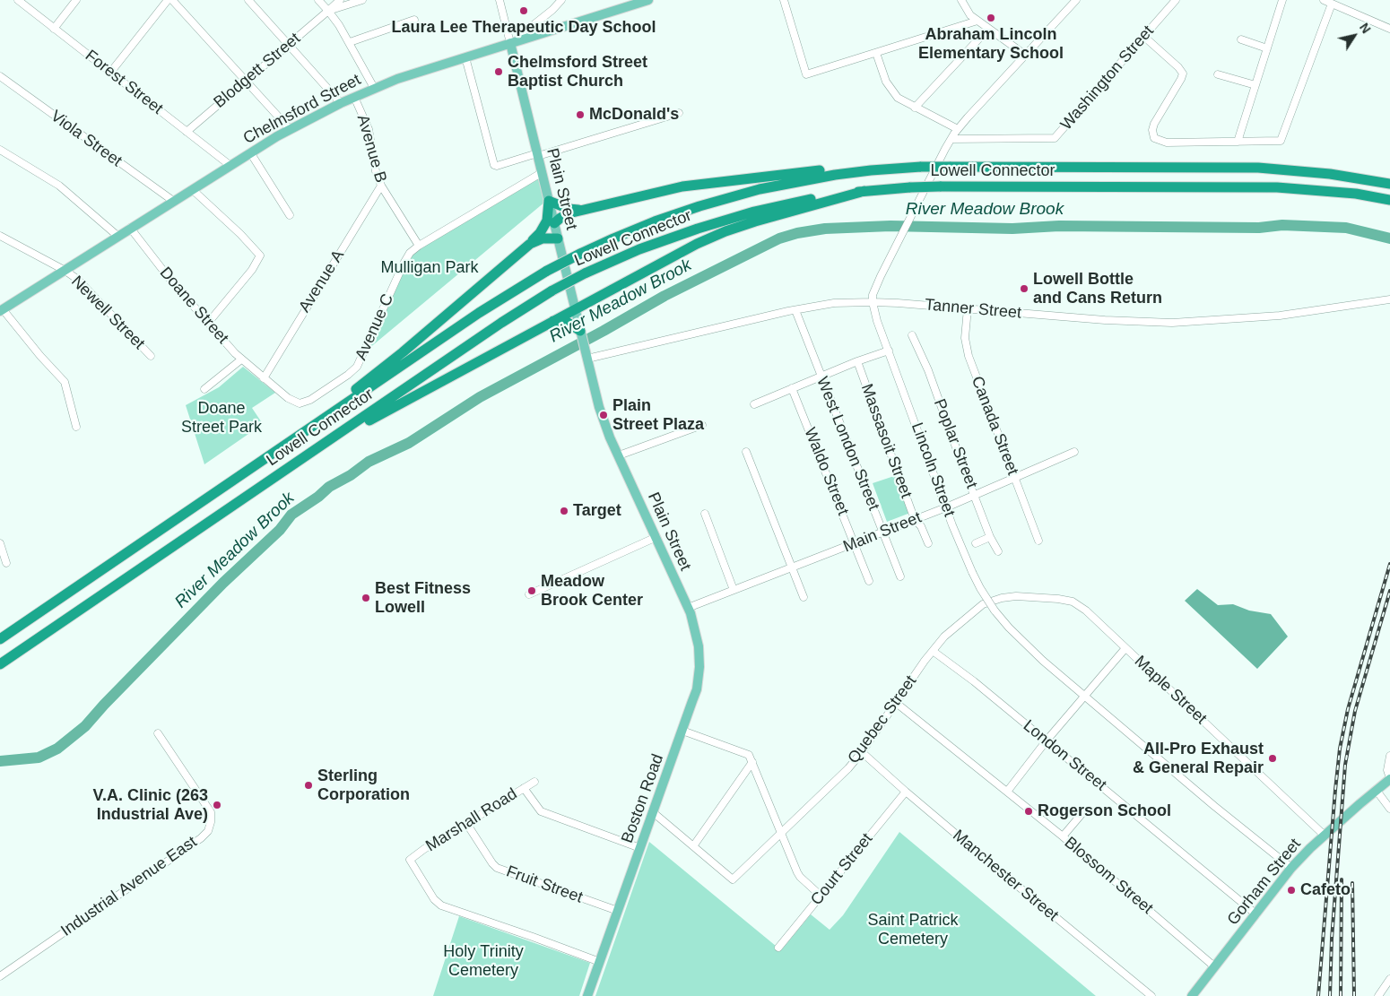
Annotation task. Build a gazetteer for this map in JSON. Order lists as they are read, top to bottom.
{
  "streets": {
    "highway": ["Lowell Connector"],
    "main road": [
      "Chelmsford Street",
      "Plain Street",
      "Boston Road",
      "Gorham Street"
    ],
    "street": [
      "Blodgett Street",
      "Washington Street",
      "Forest Street",
      "Viola Street",
      "Avenue B",
      "Avenue A",
      "Doane Street",
      "Tanner Street",
      "Newell Street",
      "Avenue C",
      "Canada Street",
      "Massasoit Street",
      "West London Street",
      "Poplar Street",
      "Lincoln Street",
      "Waldo Street",
      "Main Street",
      "Maple Street",
      "Quebec Street",
      "London Street",
      "Marshall Road",
      "Court Street",
      "Manchester Street",
      "Blossom Street",
      "Fruit Street",
      "Industrial Avenue East"
    ]
  },
  "crossings": [
    ["Blodgett Street", "Forest Street"],
    ["Forest Street", "Chelmsford Street"],
    ["Chelmsford Street", "Viola Street"],
    ["Chelmsford Street", "Avenue B"],
    ["Chelmsford Street", "Plain Street"],
    ["Chelmsford Street", "Doane Street"],
    ["Chelmsford Street", "Newell Street"],
    ["Avenue B", "Avenue A"],
    ["Avenue B", "Avenue C"],
    ["Plain Street", "Tanner Street"],
    ["Plain Street", "Avenue C"],
    ["Plain Street", "Main Street"],
    ["Plain Street", "Boston Road"],
    ["Avenue A", "Doane Street"],
    ["Avenue A", "Avenue C"],
    ["Doane Street", "Avenue C"],
    ["Tanner Street", "Canada Street"],
    ["Tanner Street", "West London Street"],
    ["Tanner Street", "Lincoln Street"],
    ["Canada Street", "Main Street"],
    ["Massasoit Street", "Main Street"],
    ["West London Street", "Main Street"],
    ["Poplar Street", "Main Street"],
    ["Lincoln Street", "Main Street"],
    ["Lincoln Street", "Gorham Street"],
    ["Waldo Street", "Main Street"],
    ["Main Street", "Boston Road"],
    ["Maple Street", "Quebec Street"],
    ["Maple Street", "Gorham Street"],
    ["Quebec Street", "London Street"],
    ["Quebec Street", "Manchester Street"],
    ["Quebec Street", "Blossom Street"],
    ["London Street", "Gorham Street"],
    ["Boston Road", "Marshall Road"],
    ["Boston Road", "Fruit Street"],
    ["Marshall Road", "Fruit Street"],
    ["Court Street", "Manchester Street"],
    ["Blossom Street", "Gorham Street"]
  ],
  "water": ["River Meadow Brook"],
  "parks": [
    "Mulligan Park",
    "Doane Street Park",
    "Saint Patrick Cemetery",
    "Holy Trinity Cemetery"
  ],
  "places": [
    "Laura Lee Therapeutic Day School",
    "Abraham Lincoln Elementary School",
    "Chelmsford Street Baptist Church",
    "McDonald's",
    "Lowell Bottle and Cans Return",
    "Plain Street Plaza",
    "Target",
    "Meadow Brook Center",
    "Best Fitness Lowell",
    "All-Pro Exhaust & General Repair",
    "Sterling Corporation",
    "V.A. Clinic (263 Industrial Ave)",
    "Rogerson School",
    "Cafeto"
  ],
  "north": "top right"
}
